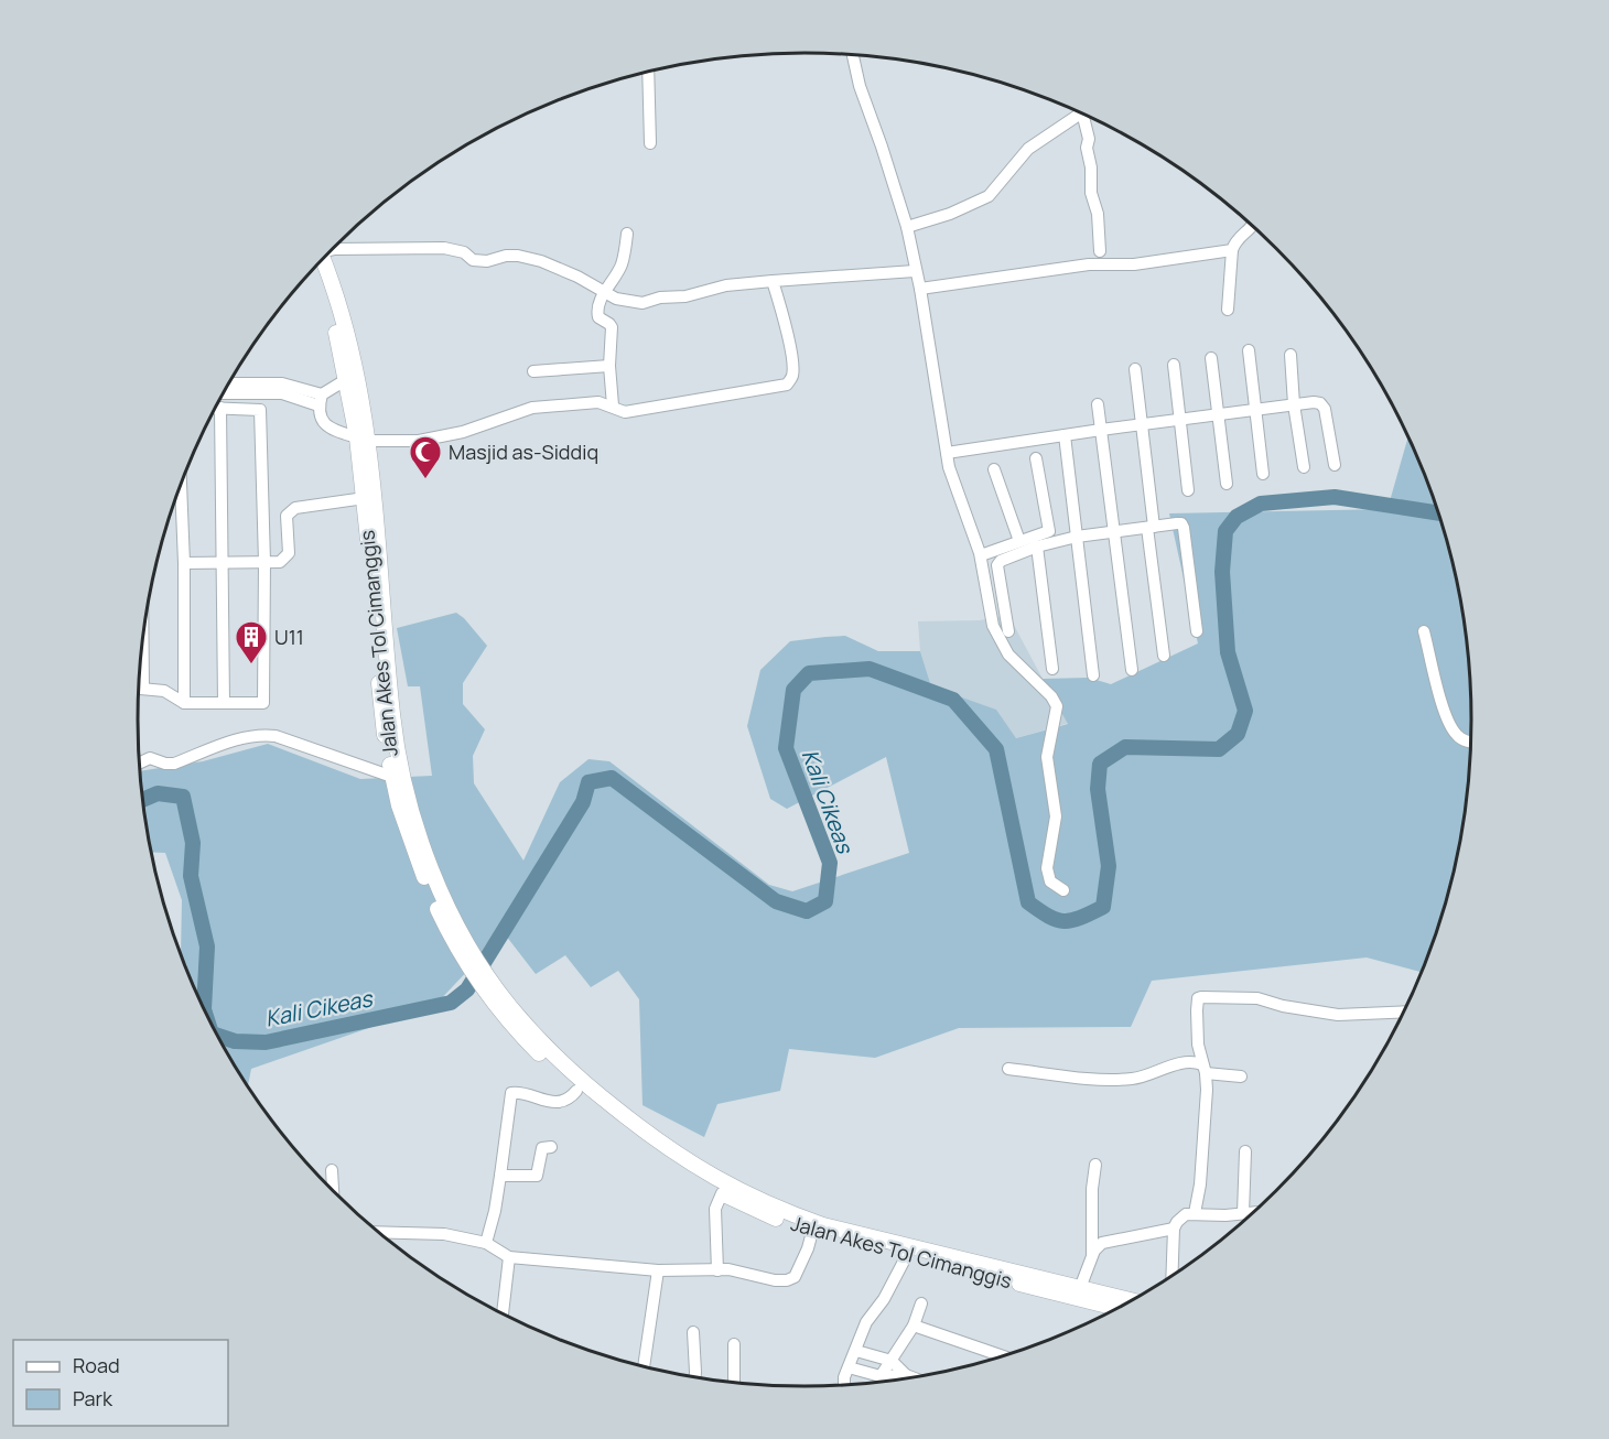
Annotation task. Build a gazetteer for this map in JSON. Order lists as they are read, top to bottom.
{
  "streets": {
    "main road": ["Jalan Akes Tol Cimanggis"]
  },
  "water": ["Kali Cikeas"],
  "places": {
    "mosque": ["Masjid as-Siddiq"],
    "building": ["U11"]
  },
  "legend": ["Road", "Park"]
}
